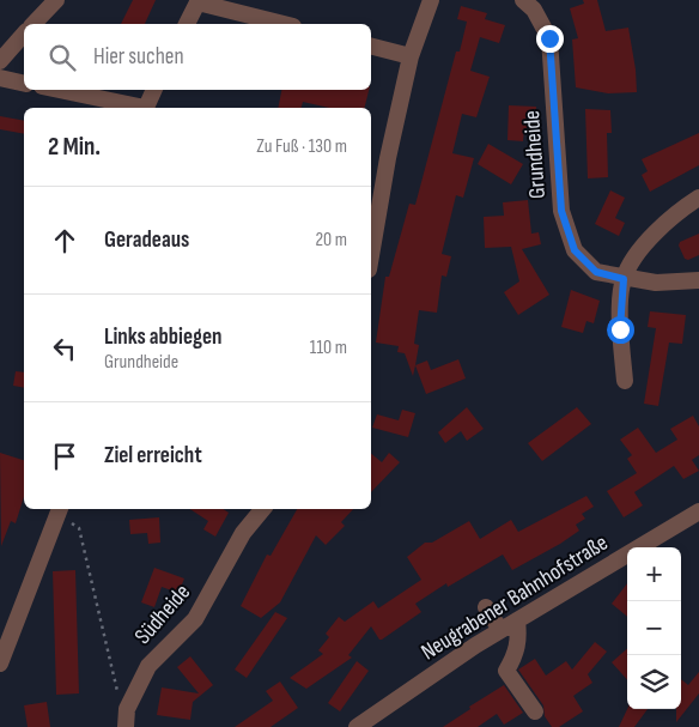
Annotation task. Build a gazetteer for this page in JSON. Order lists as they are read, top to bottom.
{
  "streets": {
    "street": ["Grundheide", "Neugrabener Bahnhofstraße", "Südheide"]
  },
  "page": {
    "search": "Hier suchen",
    "heading": ["2 Min.", "Zu Fuß · 130 m"],
    "list": [
      ["Geradeaus", "20 m"],
      ["Links abbiegen", "Grundheide", "110 m"],
      "Ziel erreicht"
    ],
    "map_buttons": ["+", "−"]
  }
}
